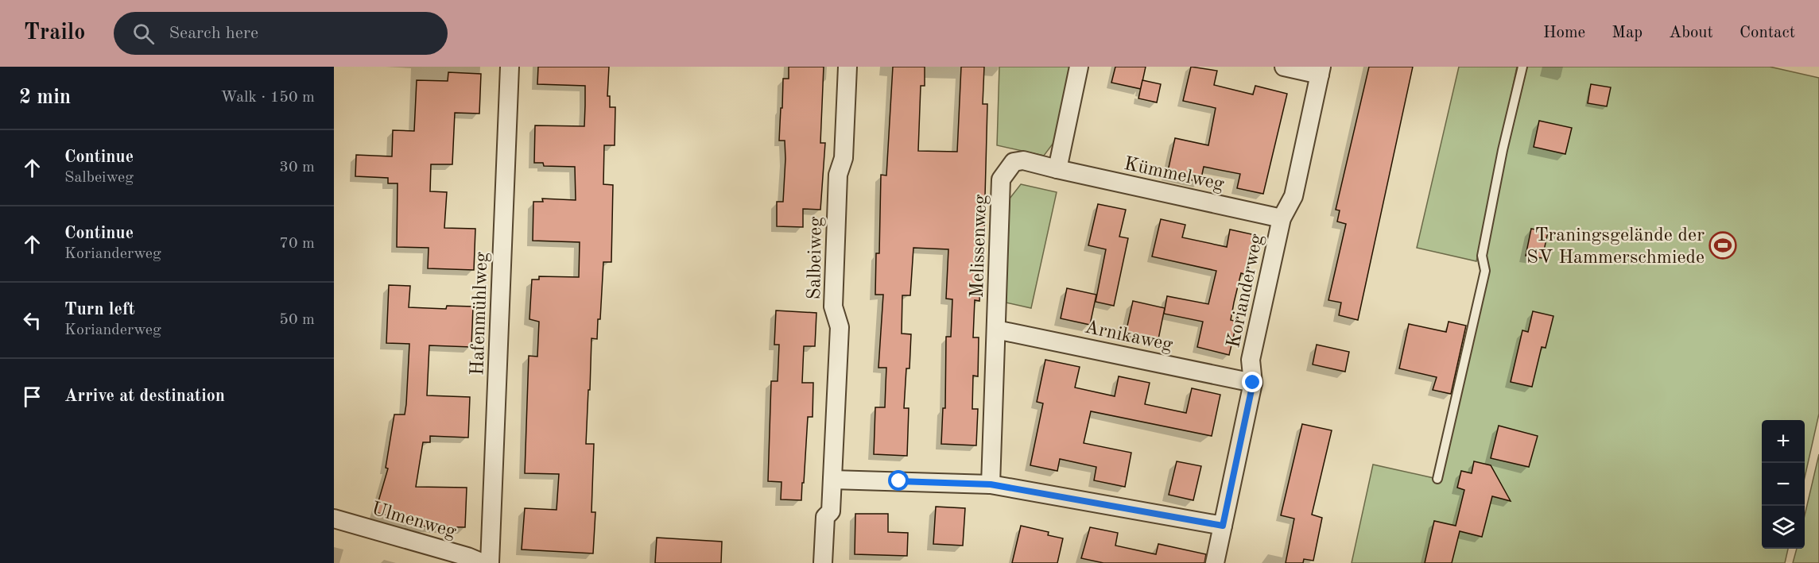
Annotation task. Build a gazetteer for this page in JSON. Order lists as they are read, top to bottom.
{
  "streets": {
    "street": [
      "Kümmelweg",
      "Melissenweg",
      "Salbeiweg",
      "Korianderweg",
      "Hafenmühlweg",
      "Arnikaweg",
      "Ulmenweg"
    ]
  },
  "crossings": [
    ["Kümmelweg", "Melissenweg"],
    ["Kümmelweg", "Korianderweg"],
    ["Melissenweg", "Arnikaweg"],
    ["Korianderweg", "Arnikaweg"]
  ],
  "places": {
    "sports": ["Traningsgelände der SV Hammerschmiede"]
  },
  "page": {
    "header": "Trailo",
    "search": "Search here",
    "nav": [
      "Home",
      "Map",
      "About",
      "Contact"
    ],
    "heading": ["2 min", "Walk · 150 m"],
    "list": [
      ["Continue", "Salbeiweg", "30 m"],
      ["Continue", "Korianderweg", "70 m"],
      ["Turn left", "Korianderweg", "50 m"],
      "Arrive at destination"
    ],
    "map_buttons": ["+", "−"]
  }
}
